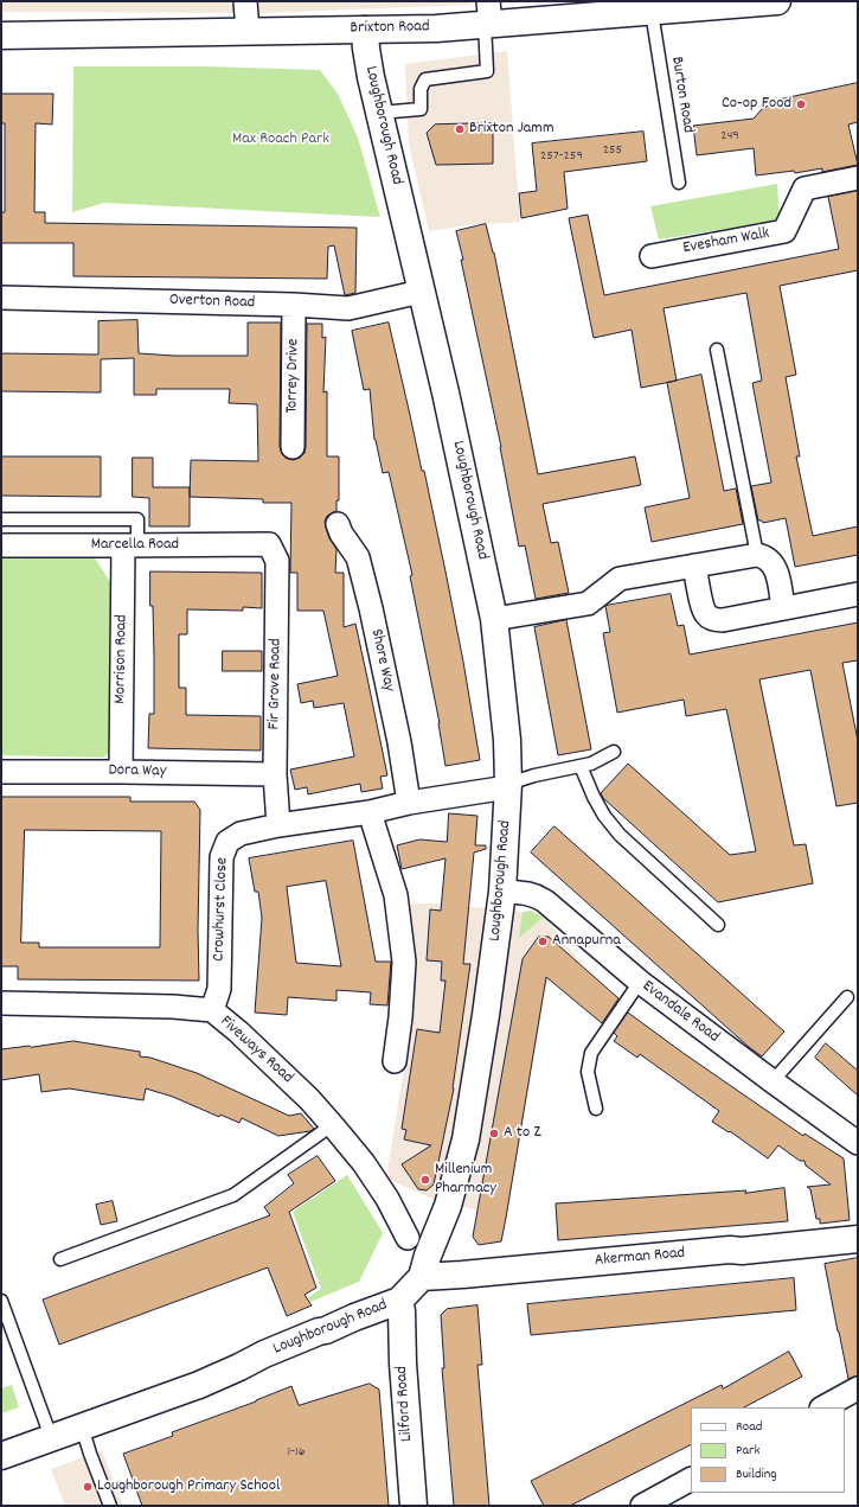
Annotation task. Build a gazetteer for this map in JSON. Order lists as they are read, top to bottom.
{
  "streets": {
    "main road": [
      "Brixton Road",
      "Loughborough Road",
      "Akerman Road",
      "Lilford Road"
    ],
    "street": [
      "Evesham Walk",
      "Overton Road",
      "Torrey Drive",
      "Marcella Road",
      "Morrison Road",
      "Shore Way",
      "Fir Grove Road",
      "Dora Way",
      "Crowhurst Close",
      "Evandale Road",
      "Fiveways Road"
    ],
    "lane": ["Burton Road"]
  },
  "crossings": [
    ["Brixton Road", "Burton Road"],
    ["Brixton Road", "Loughborough Road"],
    ["Loughborough Road", "Overton Road"],
    ["Loughborough Road", "Crowhurst Close"],
    ["Loughborough Road", "Evandale Road"],
    ["Loughborough Road", "Akerman Road"],
    ["Loughborough Road", "Lilford Road"],
    ["Overton Road", "Torrey Drive"],
    ["Marcella Road", "Morrison Road"],
    ["Marcella Road", "Fir Grove Road"],
    ["Morrison Road", "Dora Way"],
    ["Shore Way", "Crowhurst Close"],
    ["Fir Grove Road", "Dora Way"],
    ["Fir Grove Road", "Crowhurst Close"],
    ["Crowhurst Close", "Fiveways Road"]
  ],
  "parks": ["Max Roach Park"],
  "places": [
    "Co-op Food",
    "Brixton Jamm",
    "Annapurna",
    "A to Z",
    "Millenium Pharmacy",
    "Loughborough Primary School"
  ],
  "house_numbers": [
    "249",
    "255",
    "257-259",
    "1-16"
  ],
  "legend": ["Road", "Park", "Building"]
}
